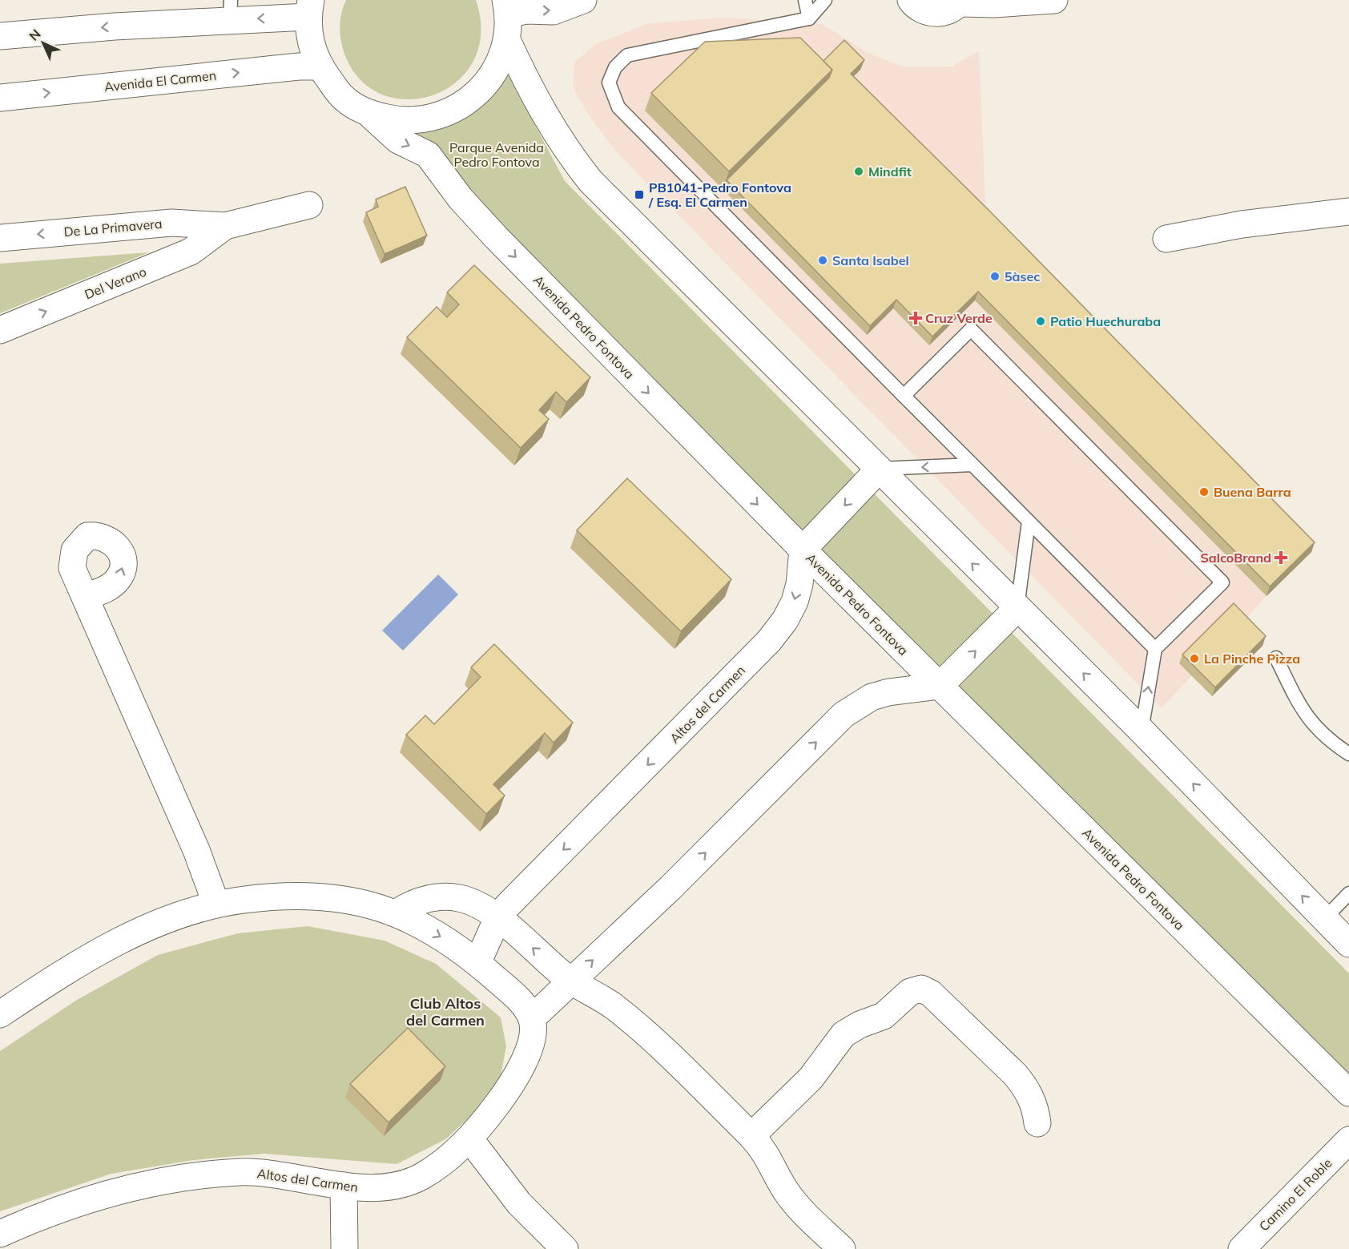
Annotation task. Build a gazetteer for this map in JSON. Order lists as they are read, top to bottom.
{
  "streets": {
    "street": [
      "Avenida El Carmen",
      "De La Primavera",
      "Del Verano",
      "Avenida Pedro Fontova",
      "Altos del Carmen",
      "Camino El Roble"
    ]
  },
  "crossings": [
    ["De La Primavera", "Del Verano"],
    ["Avenida Pedro Fontova", "Altos del Carmen"]
  ],
  "one_way": ["Del Verano"],
  "districts": ["Club Altos del Carmen"],
  "parks": ["Parque Avenida Pedro Fontova"],
  "places": {
    "other": [
      "Mindfit",
      "Santa Isabel",
      "5àsec",
      "Patio Huechuraba",
      "Buena Barra",
      "La Pinche Pizza"
    ],
    "transit": ["PB1041-Pedro Fontova / Esq. El Carmen"],
    "health": ["Cruz Verde", "SalcoBrand"]
  },
  "north": "top left"
}
